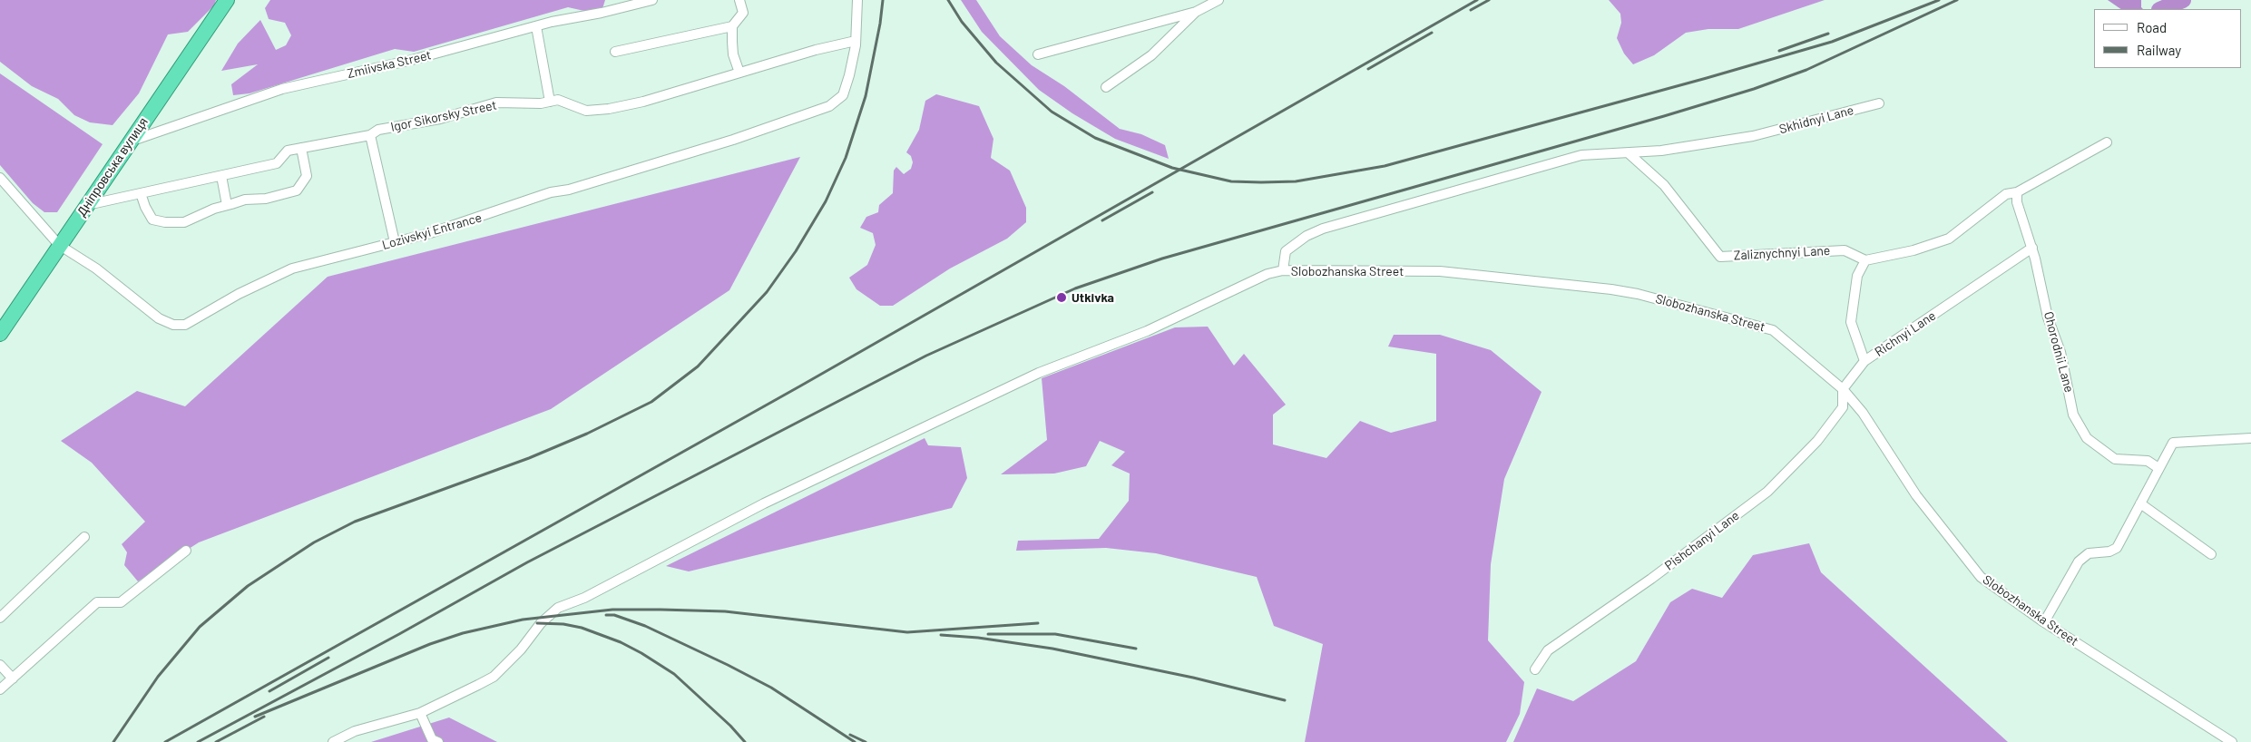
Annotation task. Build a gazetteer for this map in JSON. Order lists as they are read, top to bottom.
{
  "streets": {
    "highway": ["Дніпровська вулиця"],
    "street": [
      "Zmiivska Street",
      "Igor Sikorsky Street",
      "Skhidnyi Lane",
      "Lozivskyi Entrance",
      "Zaliznychnyi Lane",
      "Slobozhanska Street",
      "Richnyi Lane",
      "Ohorodnii Lane",
      "Pishchanyi Lane"
    ]
  },
  "crossings": [
    ["Zmiivska Street", "Дніпровська вулиця"],
    ["Igor Sikorsky Street", "Дніпровська вулиця"],
    ["Igor Sikorsky Street", "Lozivskyi Entrance"],
    ["Skhidnyi Lane", "Zaliznychnyi Lane"],
    ["Skhidnyi Lane", "Slobozhanska Street"],
    ["Дніпровська вулиця", "Lozivskyi Entrance"],
    ["Zaliznychnyi Lane", "Richnyi Lane"],
    ["Slobozhanska Street", "Pishchanyi Lane"],
    ["Richnyi Lane", "Ohorodnii Lane"]
  ],
  "places": ["Utkivka"],
  "legend": ["Road", "Railway"]
}
